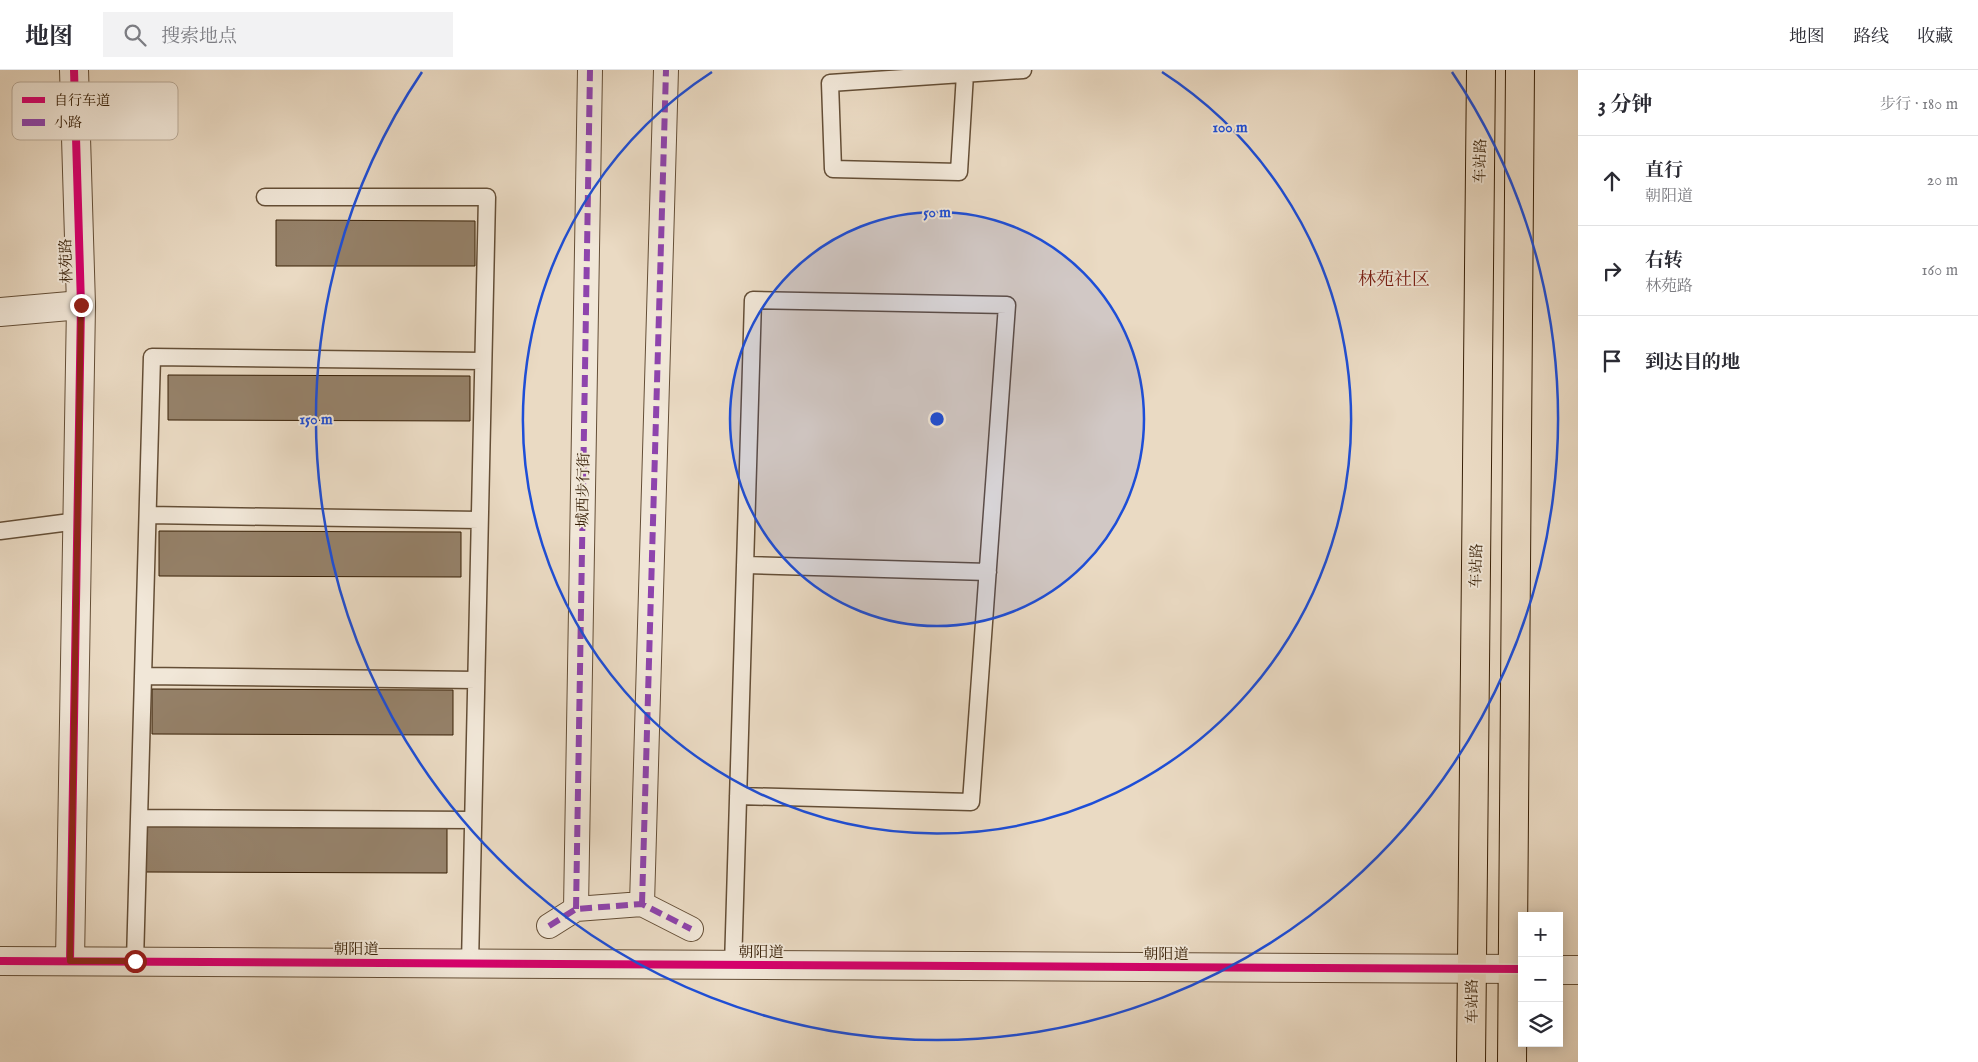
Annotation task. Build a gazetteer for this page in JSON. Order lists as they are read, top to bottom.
{
  "streets": {
    "main road": ["车站路"],
    "street": ["林苑路", "城西步行街", "朝阳道"]
  },
  "crossings": [
    ["车站路", "朝阳道"],
    ["林苑路", "朝阳道"]
  ],
  "districts": ["林苑社区"],
  "legend": ["自行车道", "小路"],
  "page": {
    "header": "地图",
    "search": "搜索地点",
    "nav": ["地图", "路线", "收藏"],
    "heading": ["3 分钟", "步行 · 180 m"],
    "list": [
      ["直行", "朝阳道", "20 m"],
      ["右转", "林苑路", "160 m"],
      "到达目的地"
    ],
    "map_buttons": ["+", "−"]
  },
  "rings": ["100 m", "50 m", "150 m"]
}
